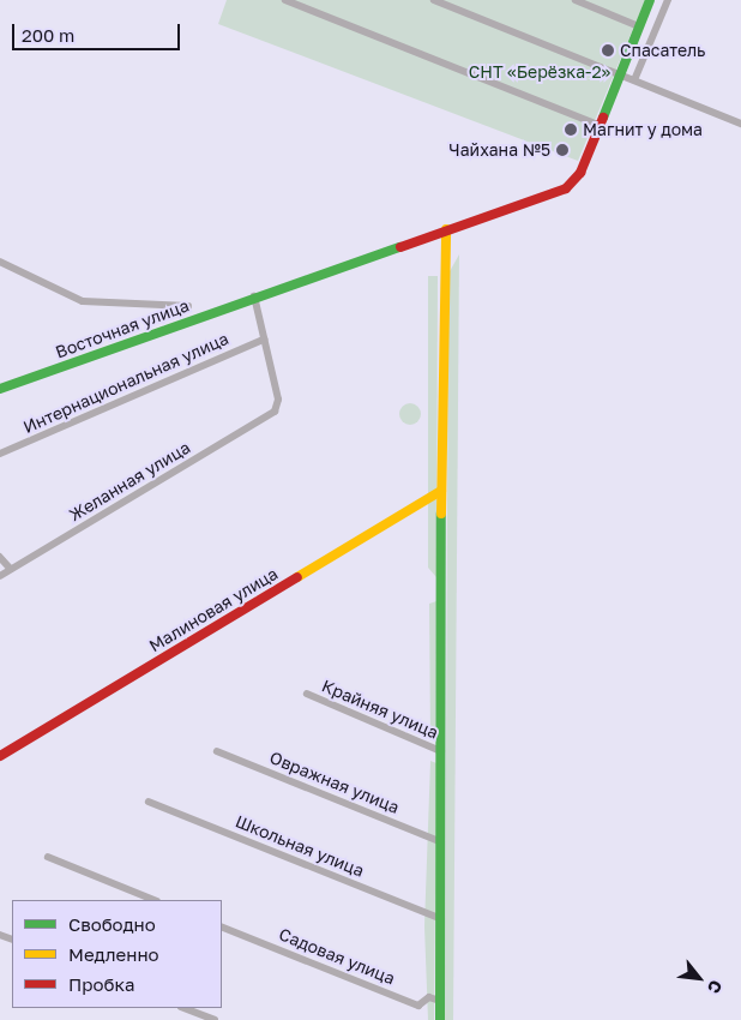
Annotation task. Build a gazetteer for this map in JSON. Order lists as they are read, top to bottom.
{
  "streets": {
    "street": [
      "Восточная улица",
      "Интернациональная улица",
      "Желанная улица",
      "Малиновая улица",
      "Крайняя улица",
      "Овражная улица",
      "Школьная улица",
      "Садовая улица"
    ]
  },
  "crossings": [
    ["Интернациональная улица", "Желанная улица"]
  ],
  "parks": ["СНТ «Берёзка-2»"],
  "places": ["Спасатель", "Магнит у дома", "Чайхана №5"],
  "legend": ["Свободно", "Медленно", "Пробка"],
  "scale_bar": "200 m",
  "north": "bottom right"
}
